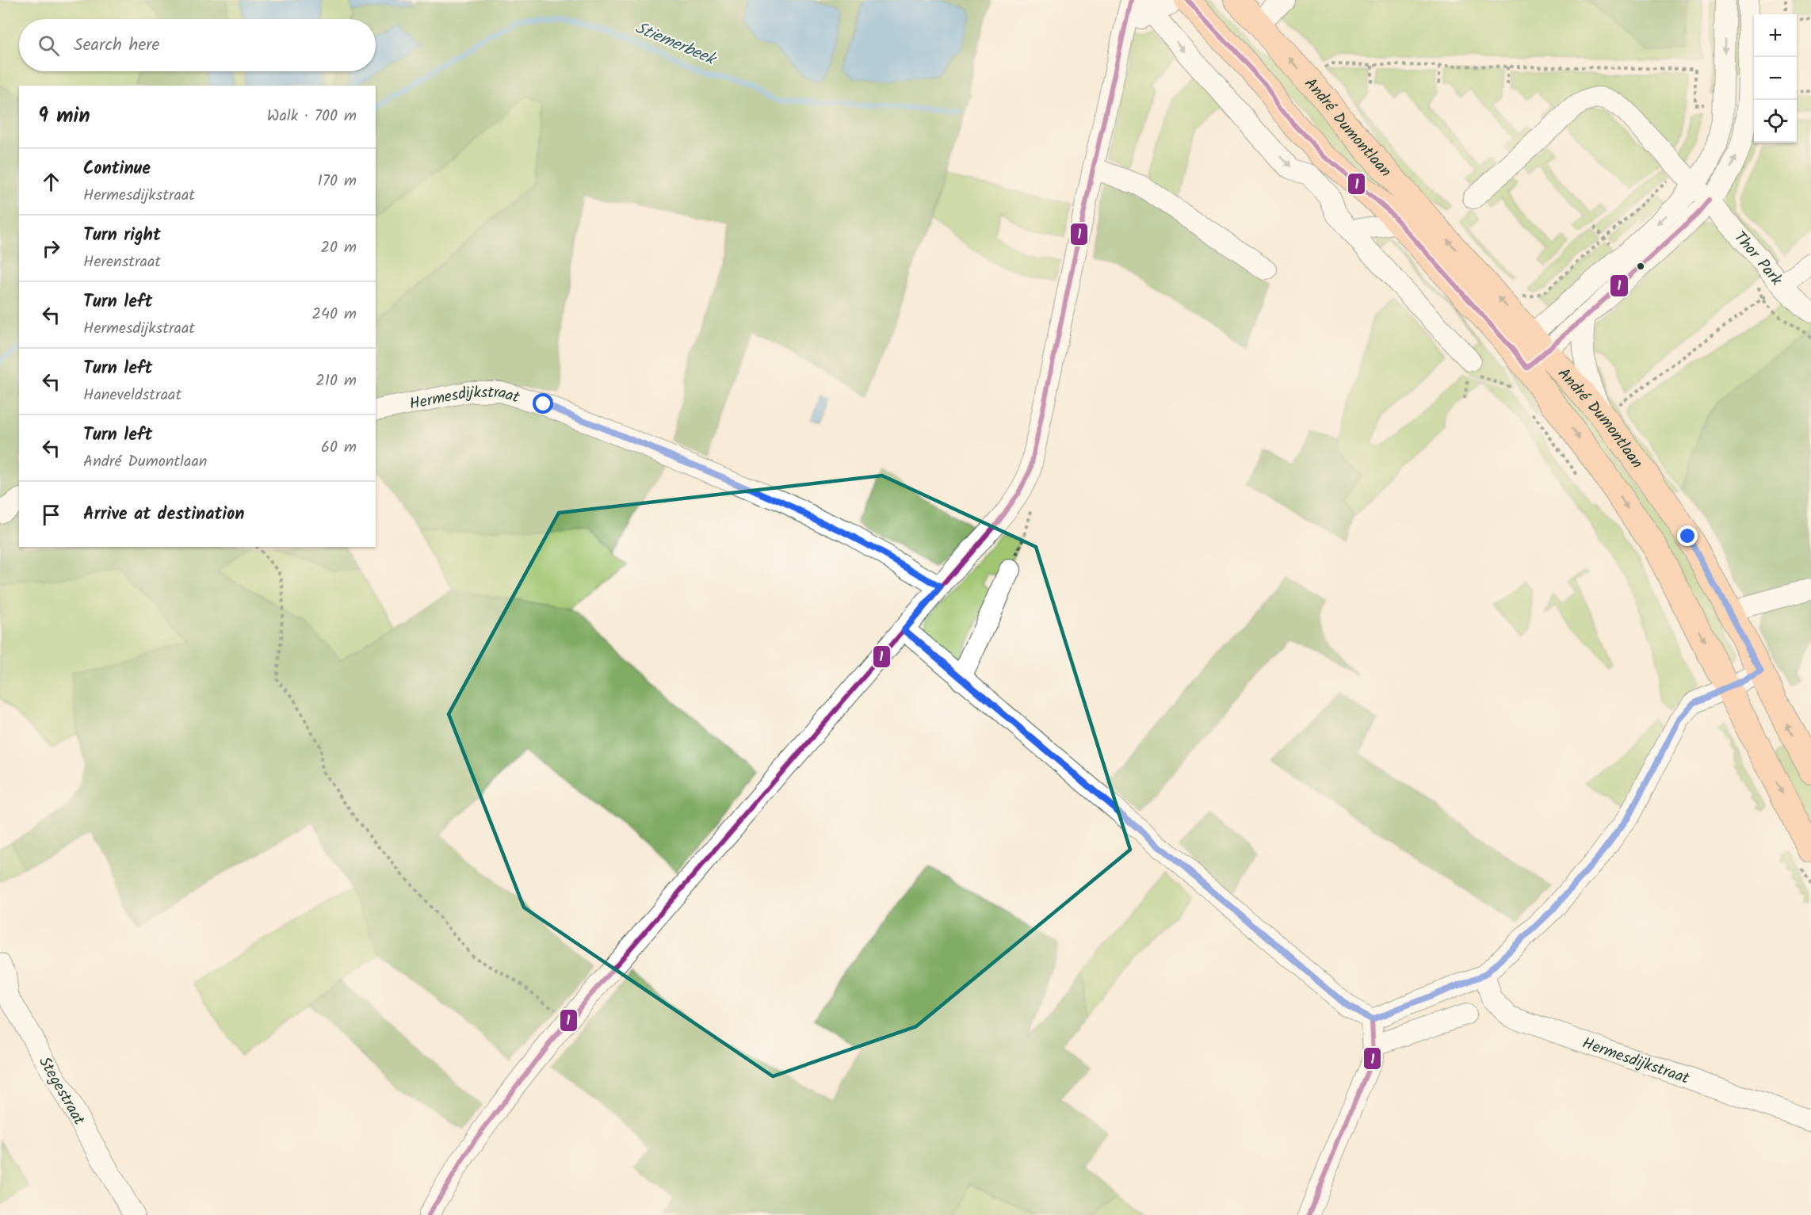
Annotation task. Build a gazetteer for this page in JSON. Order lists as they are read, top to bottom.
{
  "streets": {
    "main road": ["André Dumontlaan"],
    "street": ["Thor Park", "Hermesdijkstraat", "Stegestraat"]
  },
  "water": ["Stiemerbeek"],
  "lines": ["transit line 1"],
  "page": {
    "map_buttons": ["+", "−"],
    "search": "Search here",
    "heading": ["9 min", "Walk · 700 m"],
    "list": [
      ["Continue", "Hermesdijkstraat", "170 m"],
      ["Turn right", "Herenstraat", "20 m"],
      ["Turn left", "Hermesdijkstraat", "240 m"],
      ["Turn left", "Haneveldstraat", "210 m"],
      ["Turn left", "André Dumontlaan", "60 m"],
      "Arrive at destination"
    ]
  }
}
